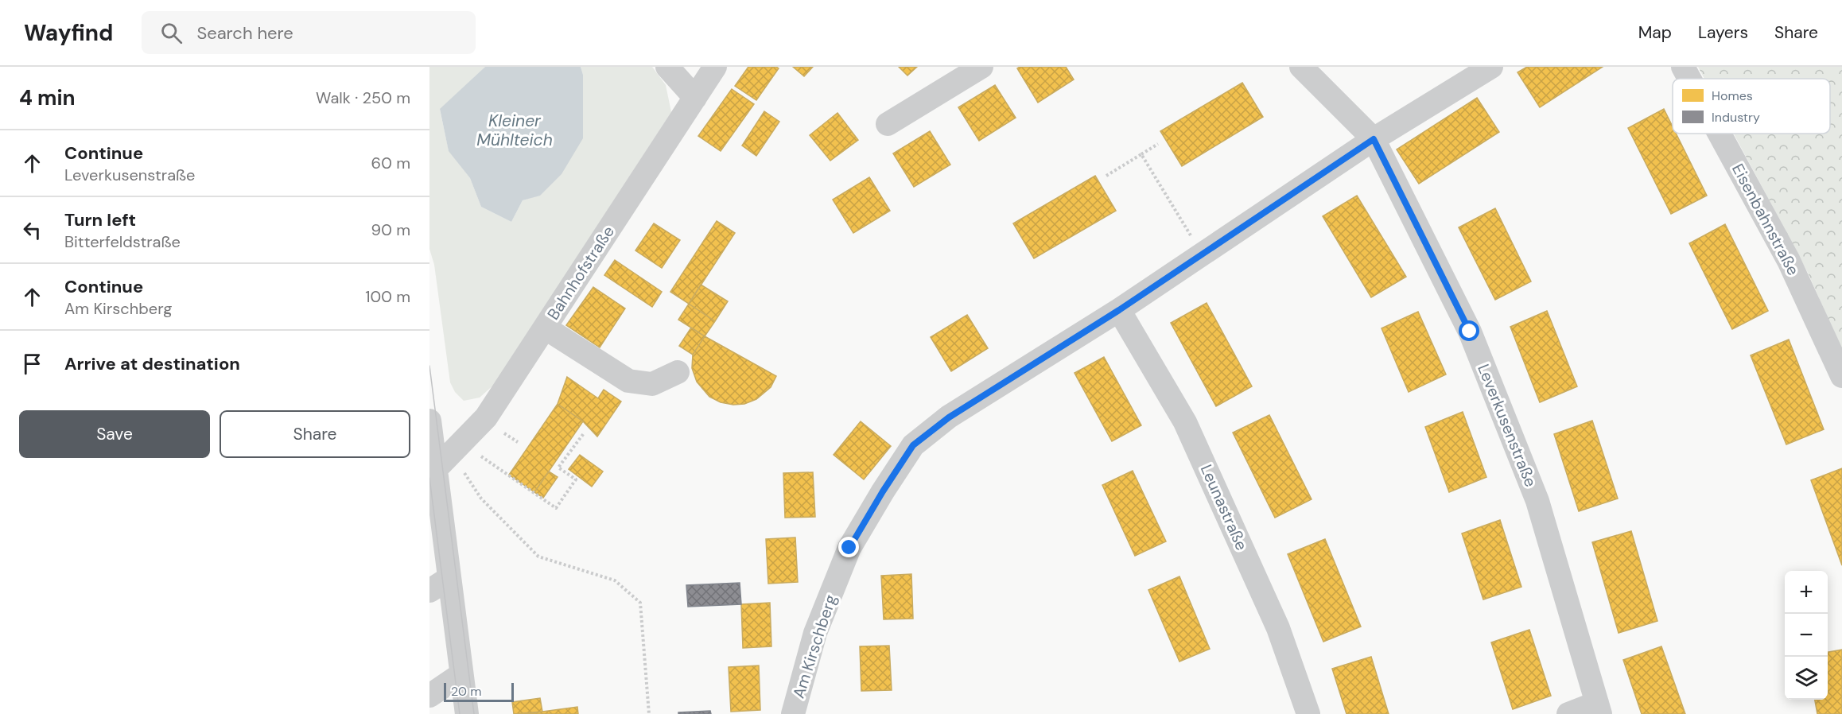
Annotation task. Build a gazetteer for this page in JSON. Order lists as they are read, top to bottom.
{
  "streets": {
    "street": [
      "Eisenbahnstraße",
      "Bahnhofstraße",
      "Leverkusenstraße",
      "Leunastraße",
      "Am Kirschberg"
    ]
  },
  "crossings": [
    ["Leverkusenstraße", "Am Kirschberg"],
    ["Leunastraße", "Am Kirschberg"]
  ],
  "water": ["Kleiner Mühlteich"],
  "legend": ["Homes", "Industry"],
  "scale_bar": "20 m",
  "page": {
    "header": "Wayfind",
    "search": "Search here",
    "nav": ["Map", "Layers", "Share"],
    "heading": ["4 min", "Walk · 250 m"],
    "list": [
      ["Continue", "Leverkusenstraße", "60 m"],
      ["Turn left", "Bitterfeldstraße", "90 m"],
      ["Continue", "Am Kirschberg", "100 m"],
      "Arrive at destination"
    ],
    "buttons": ["Save", "Share"],
    "map_buttons": ["+", "−"],
    "scale": "20 m"
  }
}
